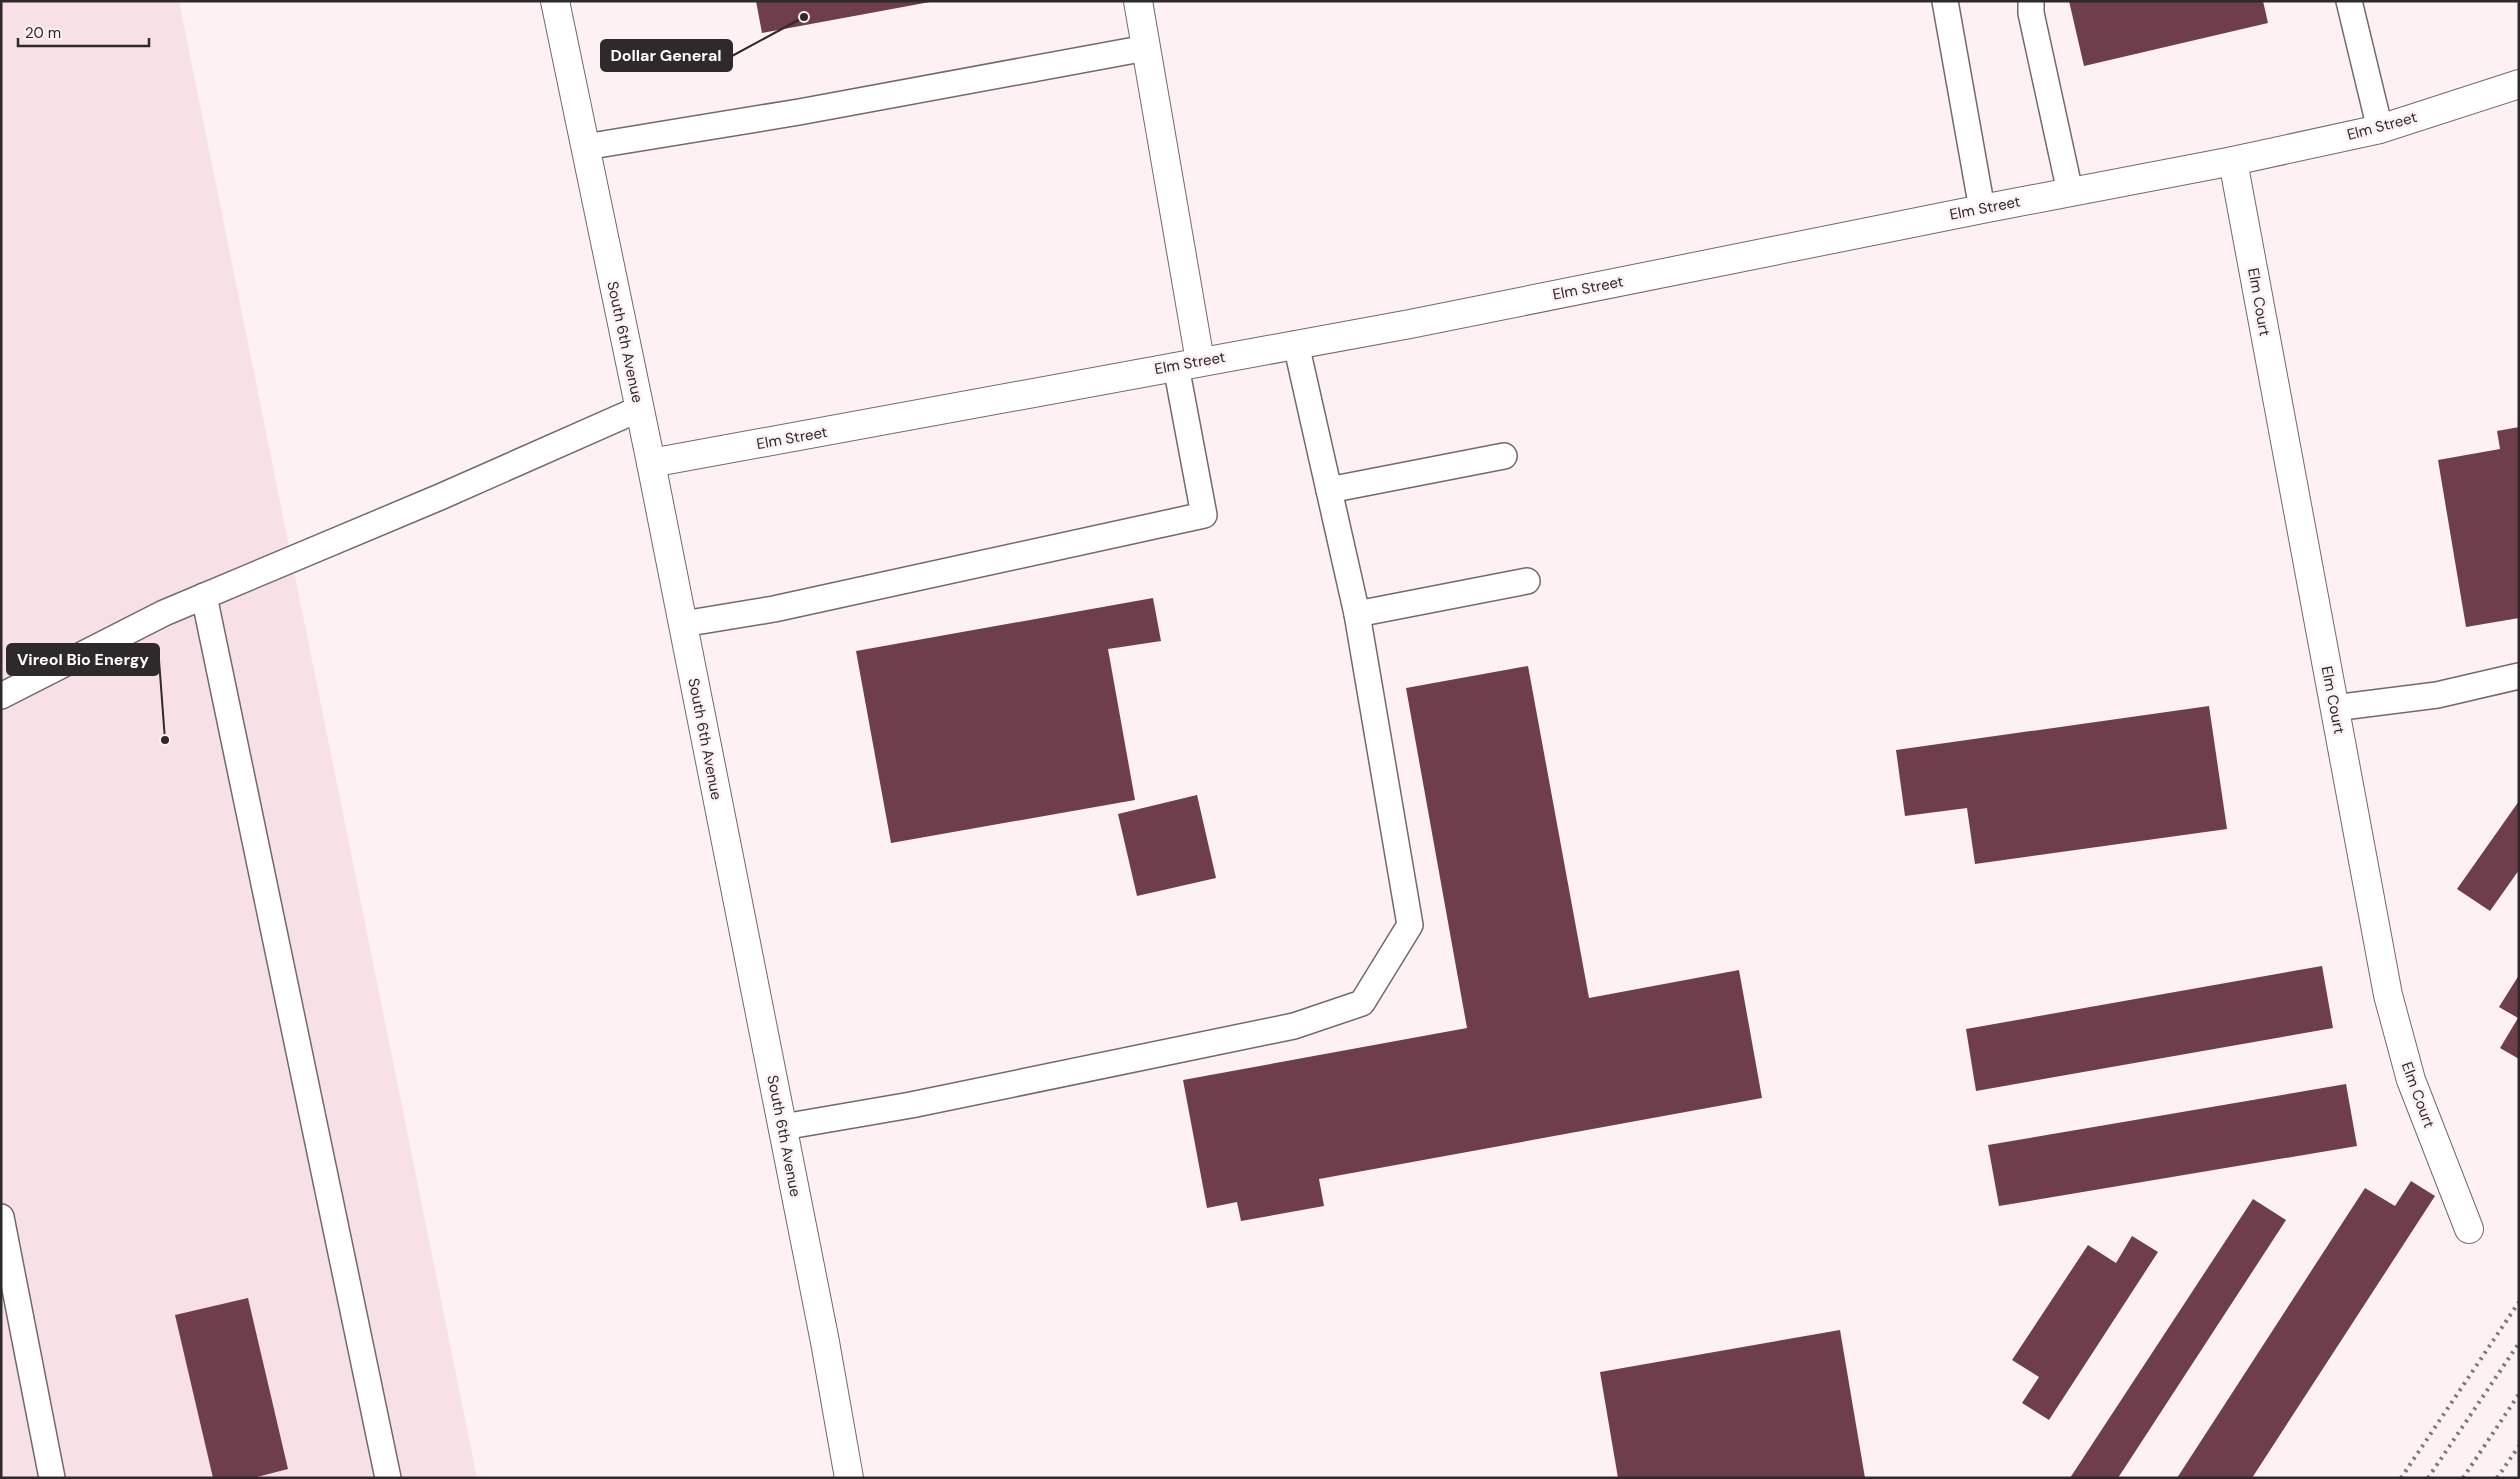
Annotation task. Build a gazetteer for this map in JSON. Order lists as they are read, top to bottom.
{
  "streets": {
    "street": ["Elm Street", "Elm Court", "South 6th Avenue"]
  },
  "crossings": [
    ["Elm Street", "Elm Court"],
    ["Elm Street", "South 6th Avenue"]
  ],
  "places": ["Dollar General", "Vireol Bio Energy"],
  "scale_bar": "20 m"
}
